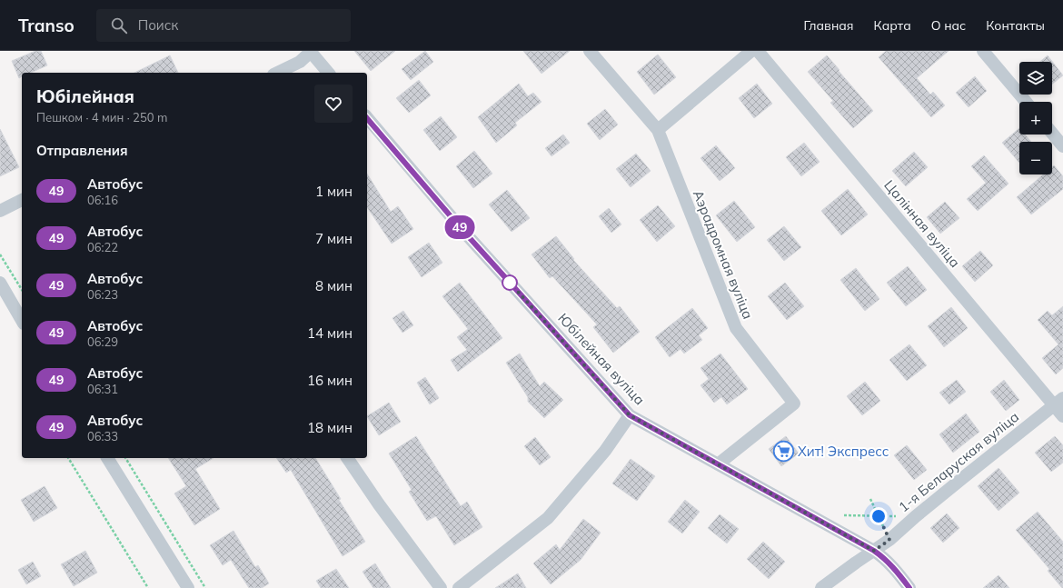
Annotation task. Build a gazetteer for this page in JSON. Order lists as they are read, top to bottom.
{
  "streets": {
    "street": [
      "Цалінная вуліца",
      "Аэрадромная вуліца",
      "Юбілейная вуліца",
      "1-я Беларуская вуліца"
    ]
  },
  "crossings": [
    ["Цалінная вуліца", "1-я Беларуская вуліца"],
    ["Аэрадромная вуліца", "Юбілейная вуліца"],
    ["Юбілейная вуліца", "1-я Беларуская вуліца"]
  ],
  "places": {
    "supermarket": ["Хит! Экспресс"]
  },
  "lines": ["bus line 49"],
  "page": {
    "header": "Transo",
    "search": "Поиск",
    "nav": [
      "Главная",
      "Карта",
      "О нас",
      "Контакты"
    ],
    "on_map": "49",
    "map_buttons": ["+", "−"],
    "heading": [
      ["Юбілейная", "Пешком · 4 мин · 250 m"],
      "Отправления"
    ],
    "list": [
      {
        "mark": "49",
        "name": "Автобус",
        "note": "06:16",
        "value": "1 мин"
      },
      {
        "mark": "49",
        "name": "Автобус",
        "note": "06:22",
        "value": "7 мин"
      },
      {
        "mark": "49",
        "name": "Автобус",
        "note": "06:23",
        "value": "8 мин"
      },
      {
        "mark": "49",
        "name": "Автобус",
        "note": "06:29",
        "value": "14 мин"
      },
      {
        "mark": "49",
        "name": "Автобус",
        "note": "06:31",
        "value": "16 мин"
      },
      {
        "mark": "49",
        "name": "Автобус",
        "note": "06:33",
        "value": "18 мин"
      }
    ]
  }
}
